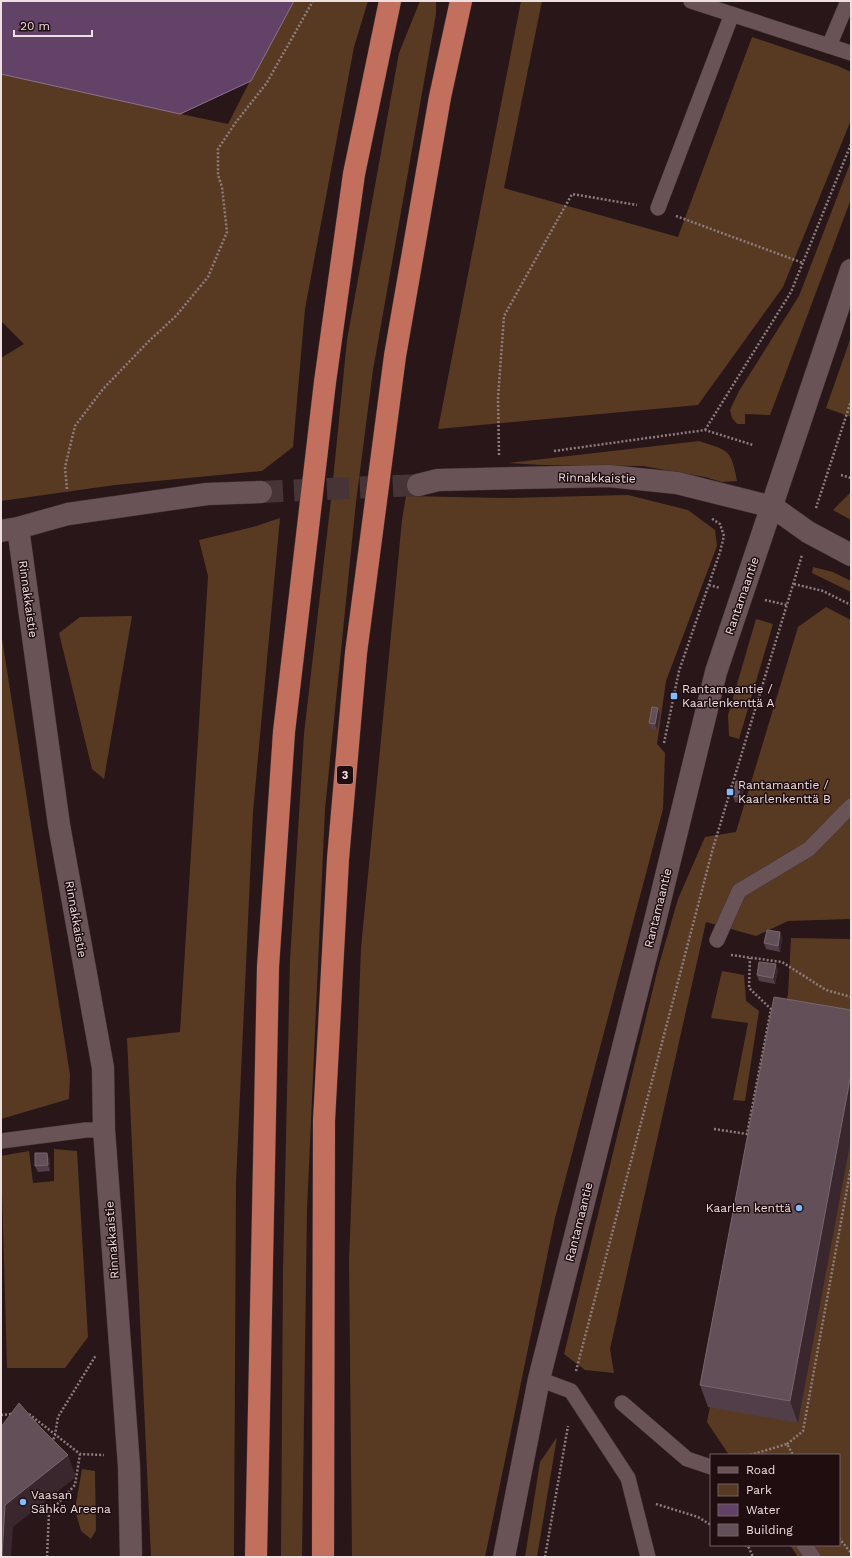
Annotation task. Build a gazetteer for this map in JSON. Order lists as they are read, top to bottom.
{
  "streets": {
    "highway": ["3"],
    "street": ["Rinnakkaistie", "Rantamaantie"]
  },
  "crossings": [
    ["Rinnakkaistie", "Rantamaantie"]
  ],
  "places": {
    "transit": ["Rantamaantie / Kaarlenkenttä A", "Rantamaantie / Kaarlenkenttä B"],
    "other": ["Kaarlen kenttä", "Vaasan Sähkö Areena"]
  },
  "legend": [
    "Road",
    "Park",
    "Water",
    "Building"
  ],
  "scale_bar": "20 m"
}
